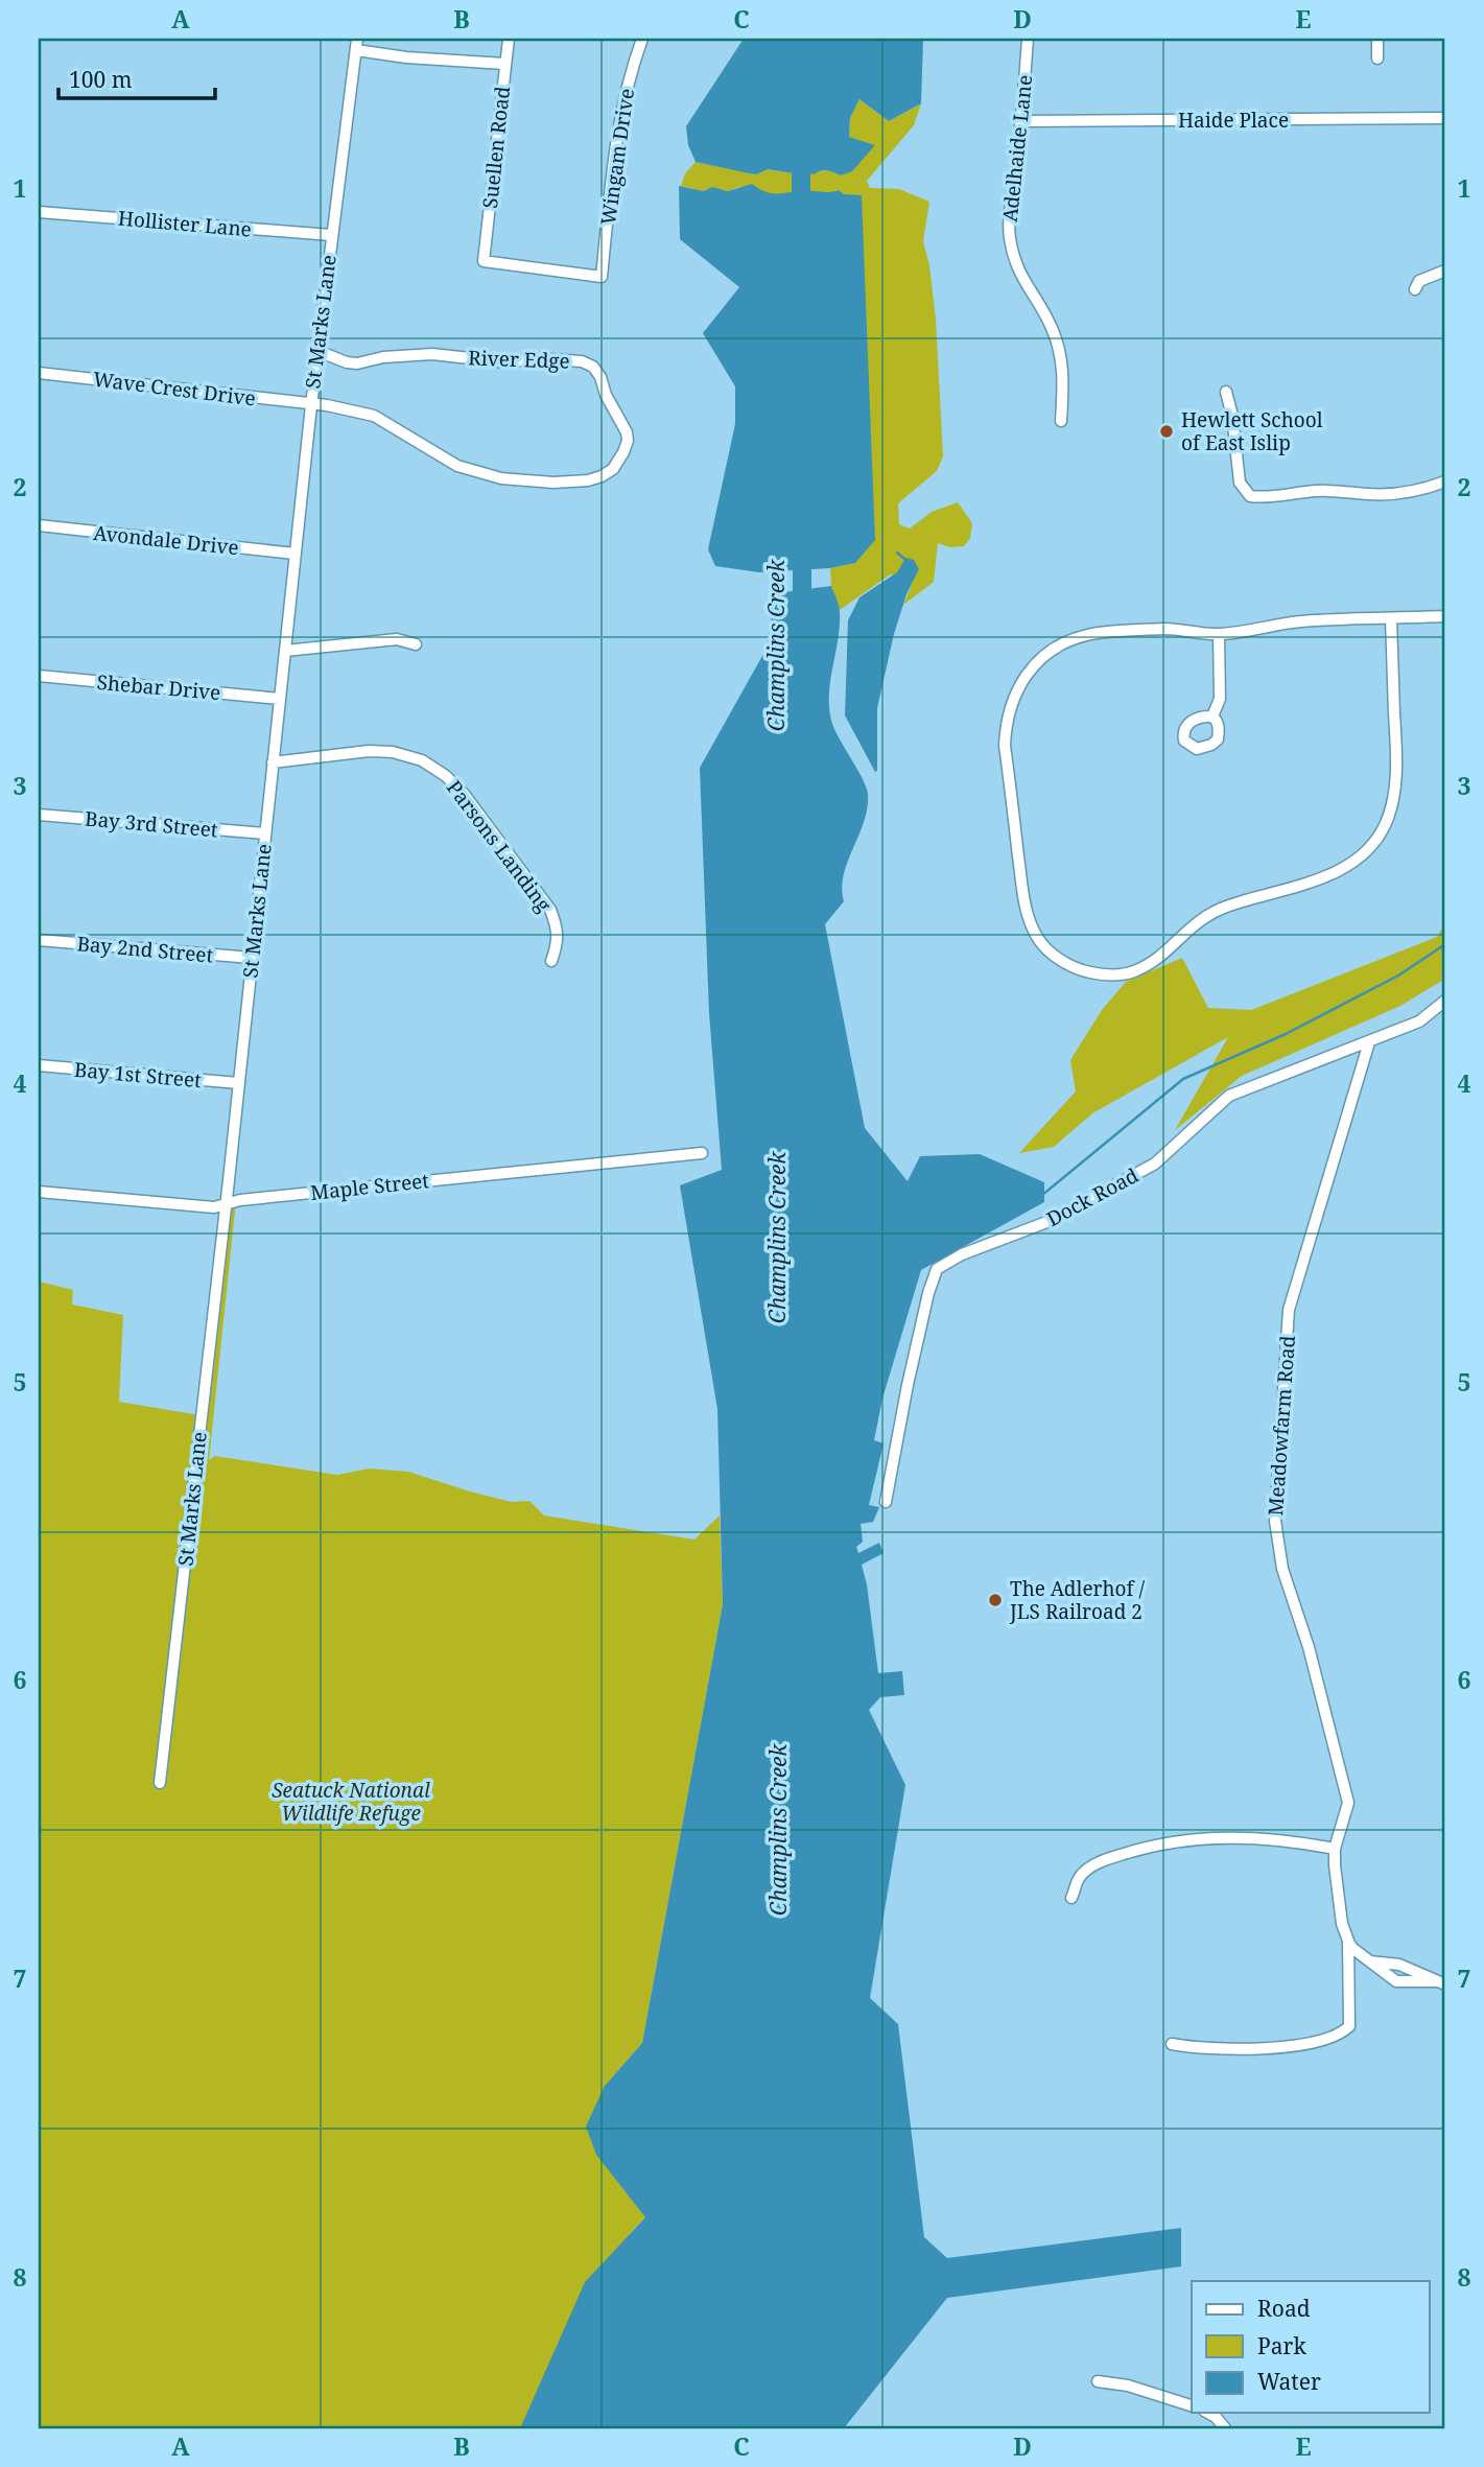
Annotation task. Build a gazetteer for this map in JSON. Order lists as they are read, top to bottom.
{
  "streets": {
    "street": [
      "Haide Place",
      "Suellen Road",
      "Adelhaide Lane",
      "Wingam Drive",
      "Hollister Lane",
      "St Marks Lane",
      "River Edge",
      "Wave Crest Drive",
      "Avondale Drive",
      "Shebar Drive",
      "Bay 3rd Street",
      "Parsons Landing",
      "Bay 2nd Street",
      "Bay 1st Street",
      "Maple Street",
      "Dock Road",
      "Meadowfarm Road"
    ]
  },
  "crossings": [
    ["Haide Place", "Adelhaide Lane"],
    ["Suellen Road", "Wingam Drive"],
    ["Suellen Road", "St Marks Lane"],
    ["Hollister Lane", "St Marks Lane"],
    ["St Marks Lane", "River Edge"],
    ["St Marks Lane", "Wave Crest Drive"],
    ["St Marks Lane", "Avondale Drive"],
    ["St Marks Lane", "Shebar Drive"],
    ["St Marks Lane", "Bay 3rd Street"],
    ["St Marks Lane", "Parsons Landing"],
    ["St Marks Lane", "Bay 2nd Street"],
    ["St Marks Lane", "Bay 1st Street"],
    ["St Marks Lane", "Maple Street"],
    ["River Edge", "Wave Crest Drive"],
    ["Dock Road", "Meadowfarm Road"]
  ],
  "water": ["Champlins Creek"],
  "parks": ["Seatuck National Wildlife Refuge"],
  "places": ["Hewlett School of East Islip", "The Adlerhof / JLS Railroad 2"],
  "legend": ["Road", "Park", "Water"],
  "scale_bar": "100 m",
  "grid": {
    "columns": [
      "A",
      "B",
      "C",
      "D",
      "E"
    ],
    "rows": [
      "1",
      "2",
      "3",
      "4",
      "5",
      "6",
      "7",
      "8"
    ]
  }
}
